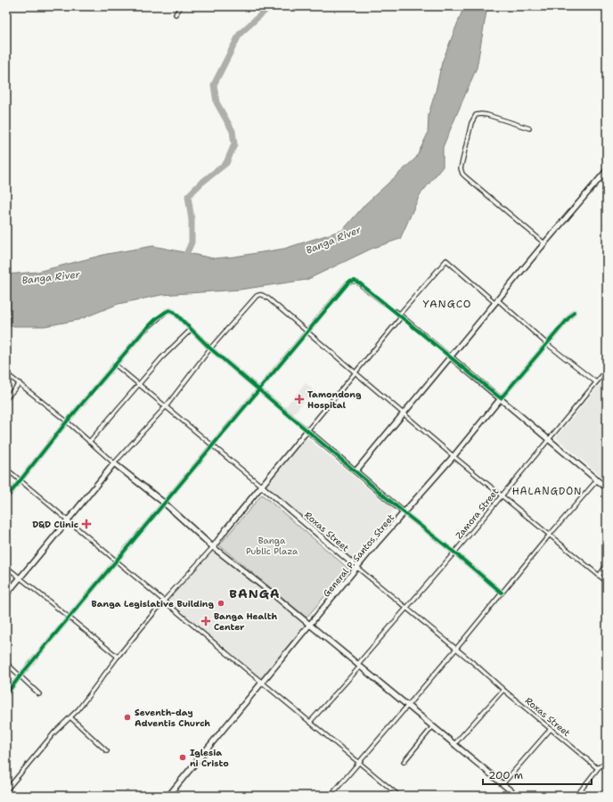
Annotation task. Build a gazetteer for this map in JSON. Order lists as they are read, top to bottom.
{
  "streets": {
    "main road": ["Roxas Street", "General P. Santos Street"],
    "street": ["Zamora Street"]
  },
  "crossings": [
    ["Zamora Street", "Roxas Street"],
    ["Roxas Street", "General P. Santos Street"]
  ],
  "districts": ["YANGCO", "HALANGDON", "BANGA"],
  "water": ["Banga River"],
  "parks": ["Banga Public Plaza"],
  "places": {
    "health": ["Tamondong Hospital", "D&D Clinic", "Banga Health Center"],
    "other": ["Banga Legislative Building", "Seventh-day Adventis Church", "Iglesia ni Cristo"]
  },
  "scale_bar": "200 m"
}
